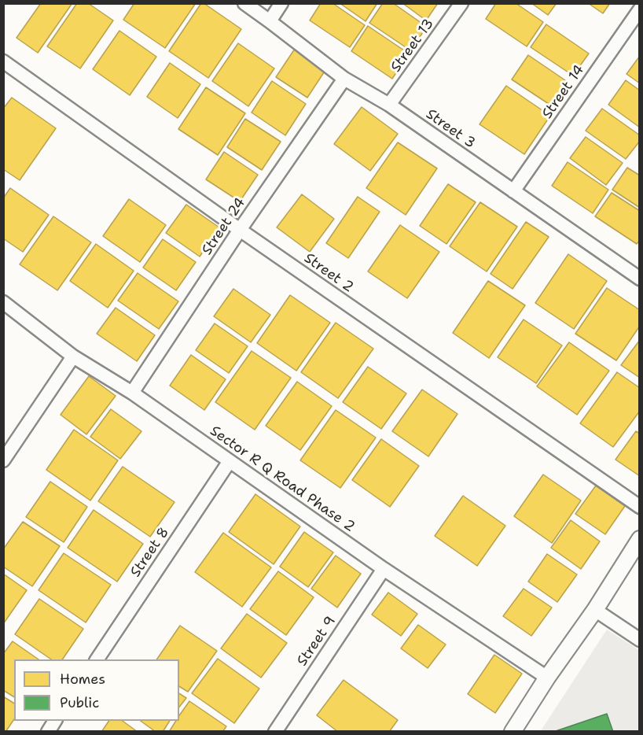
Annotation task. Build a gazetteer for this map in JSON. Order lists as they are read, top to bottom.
{
  "streets": {
    "street": [
      "Street 13",
      "Street 14",
      "Street 3",
      "Street 24",
      "Street 2",
      "Sector R Q Road Phase 2",
      "Street 8",
      "Street 9"
    ]
  },
  "crossings": [
    ["Street 13", "Street 3"],
    ["Street 14", "Street 3"],
    ["Street 3", "Street 24"],
    ["Street 24", "Street 2"],
    ["Street 24", "Sector R Q Road Phase 2"],
    ["Sector R Q Road Phase 2", "Street 8"],
    ["Sector R Q Road Phase 2", "Street 9"]
  ],
  "legend": ["Homes", "Public"]
}
